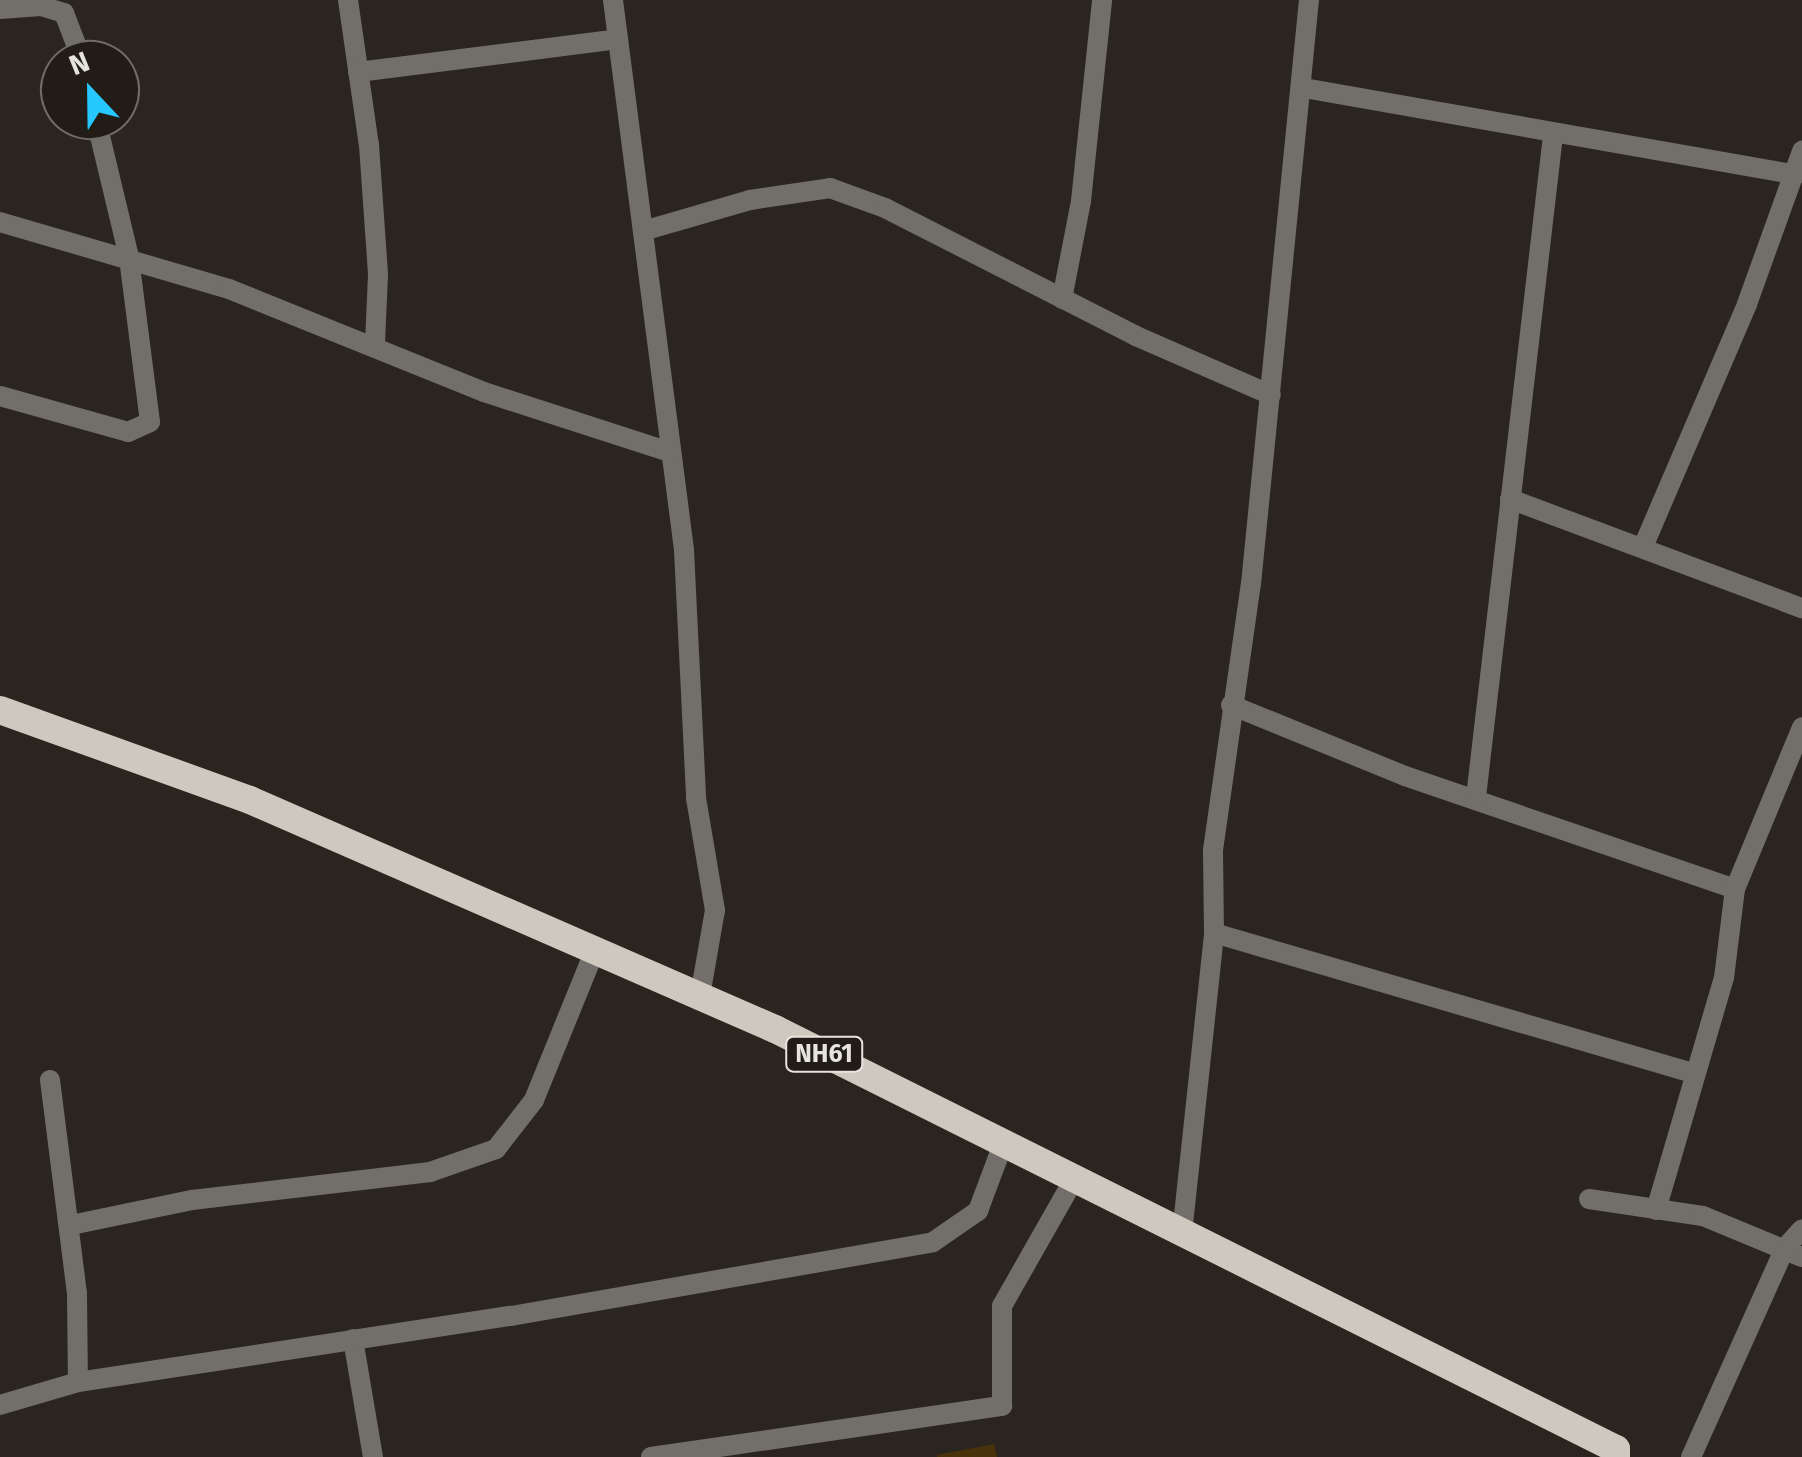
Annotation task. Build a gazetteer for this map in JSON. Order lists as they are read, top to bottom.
{
  "streets": {
    "highway": ["NH61"]
  },
  "north": "top"
}
